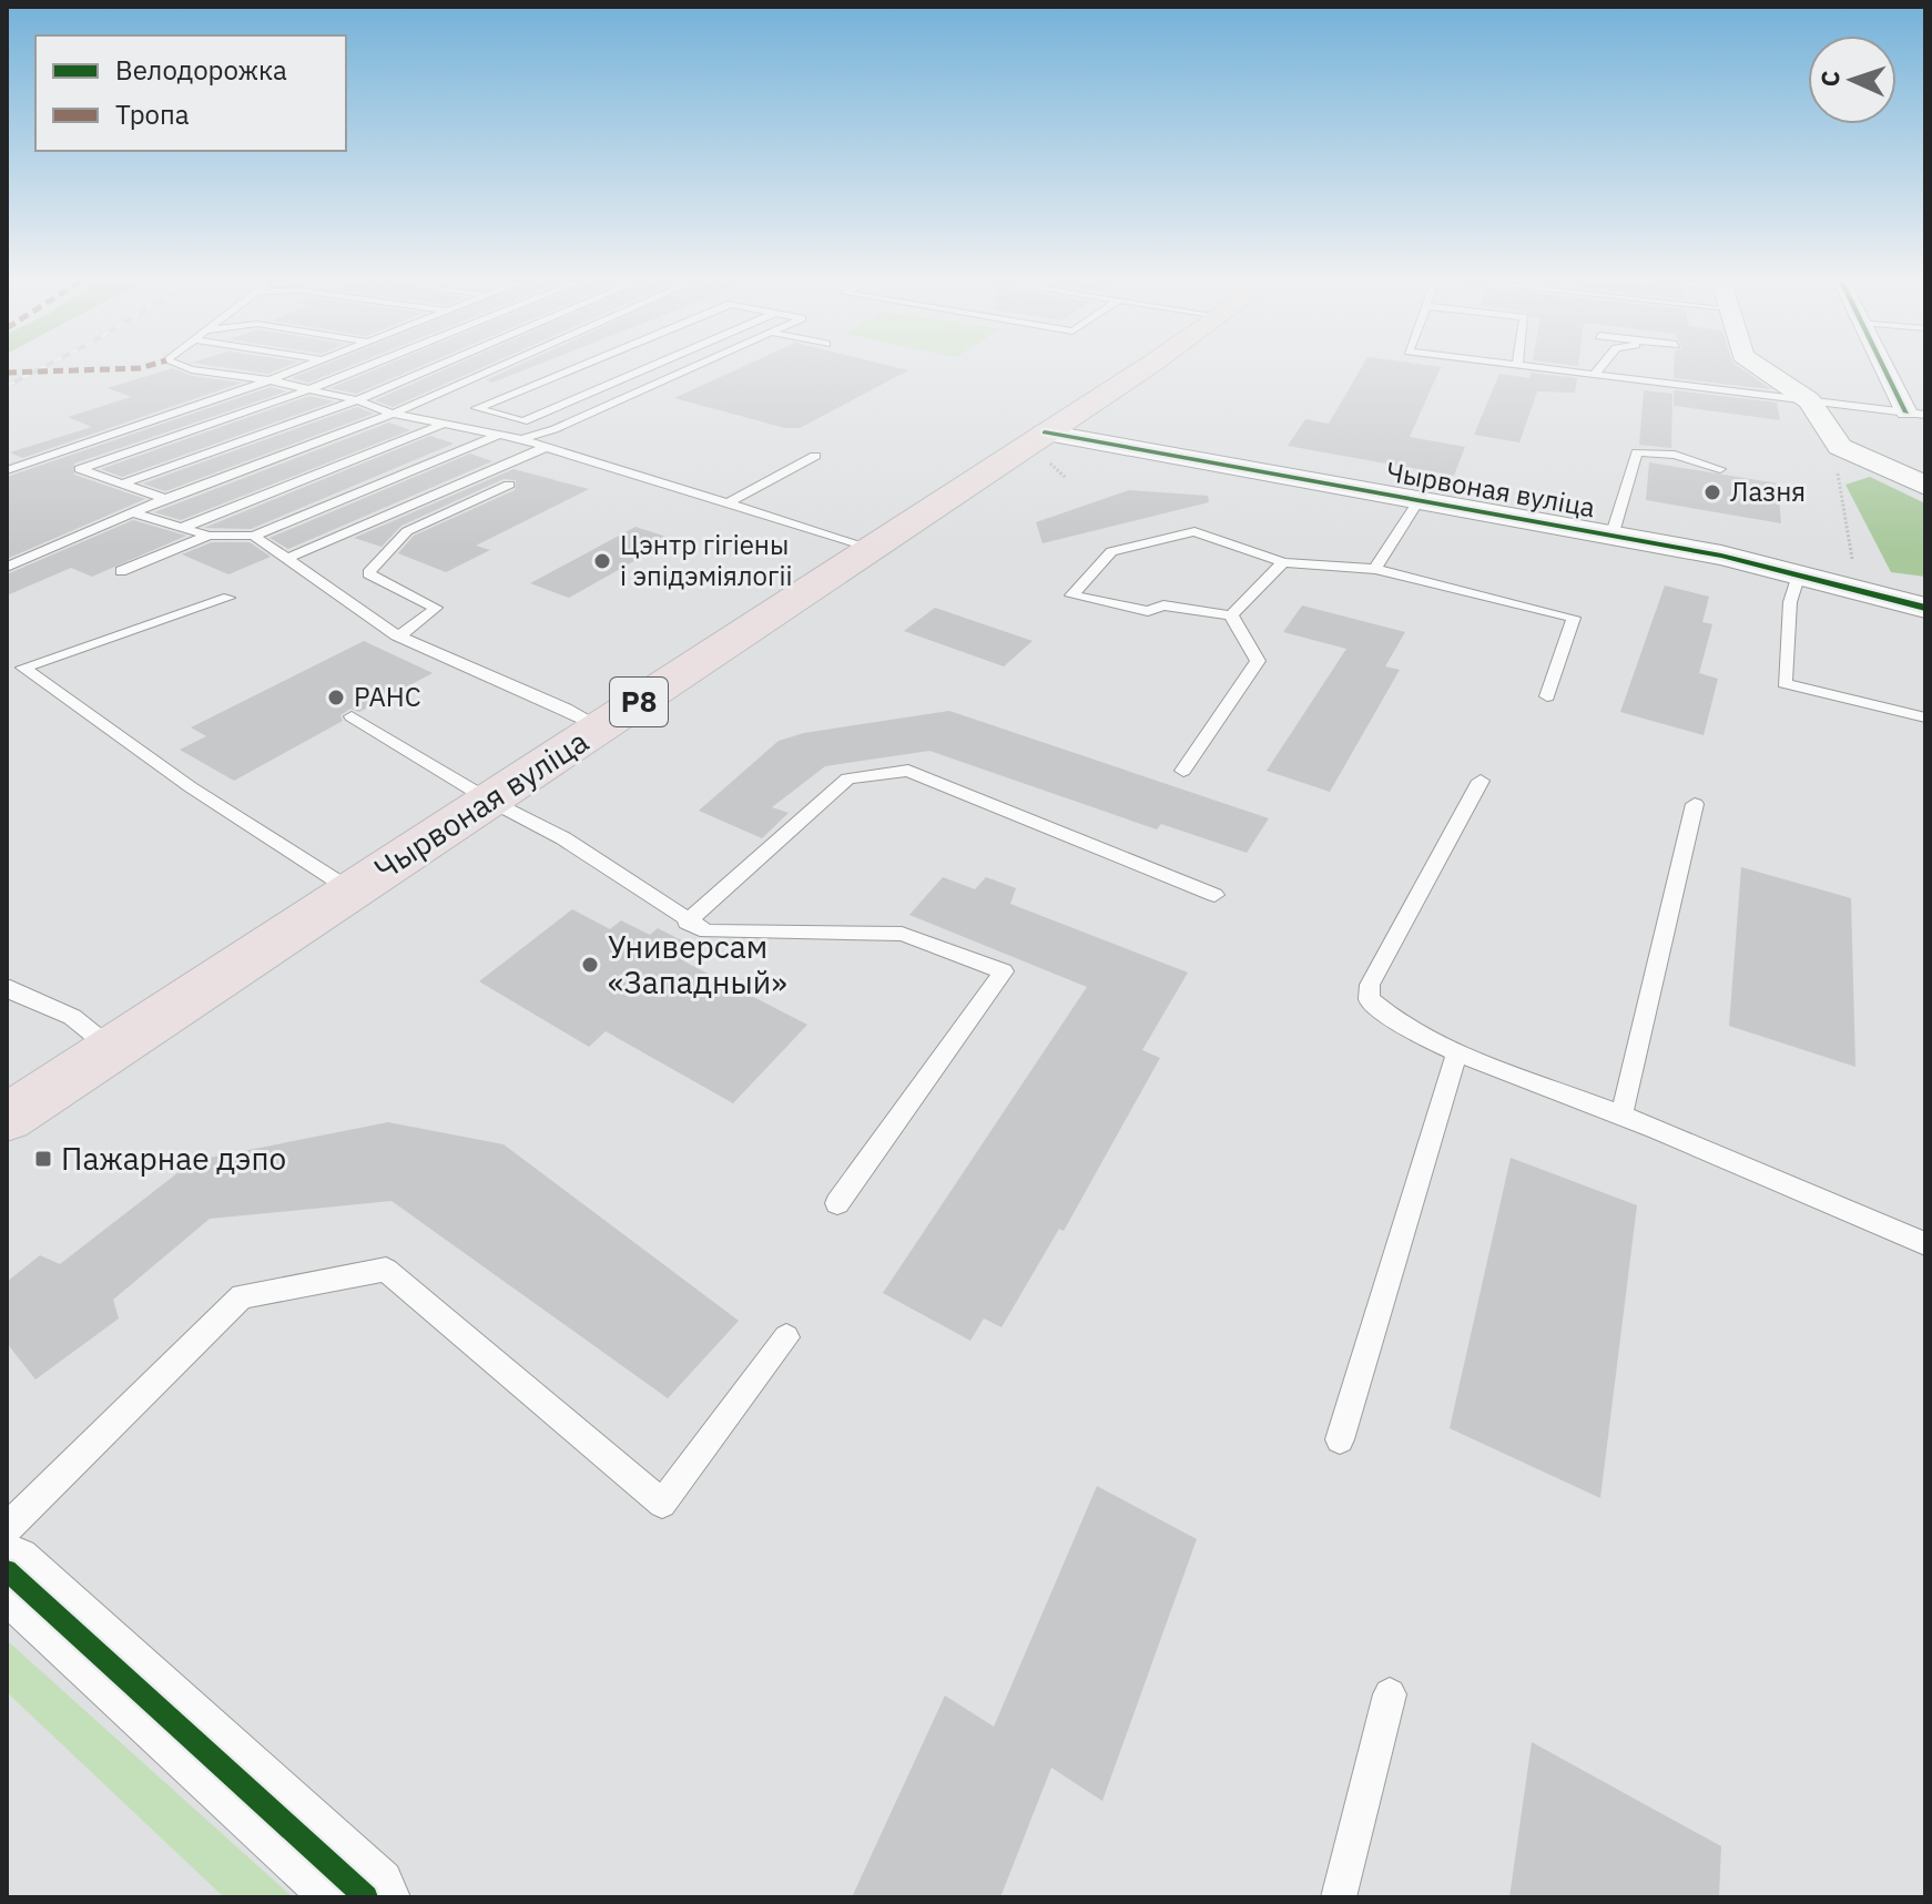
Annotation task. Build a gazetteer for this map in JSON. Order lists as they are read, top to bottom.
{
  "streets": {
    "main road": ["Чырвоная вуліца", "Р8"]
  },
  "places": {
    "other": [
      "Лазня",
      "Цэнтр гігіены і эпідэміялогіі",
      "РАНС",
      "Универсам «Западный»"
    ],
    "transit": ["Пажарнае дэпо"]
  },
  "legend": ["Велодорожка", "Тропа"],
  "north": "left"
}
